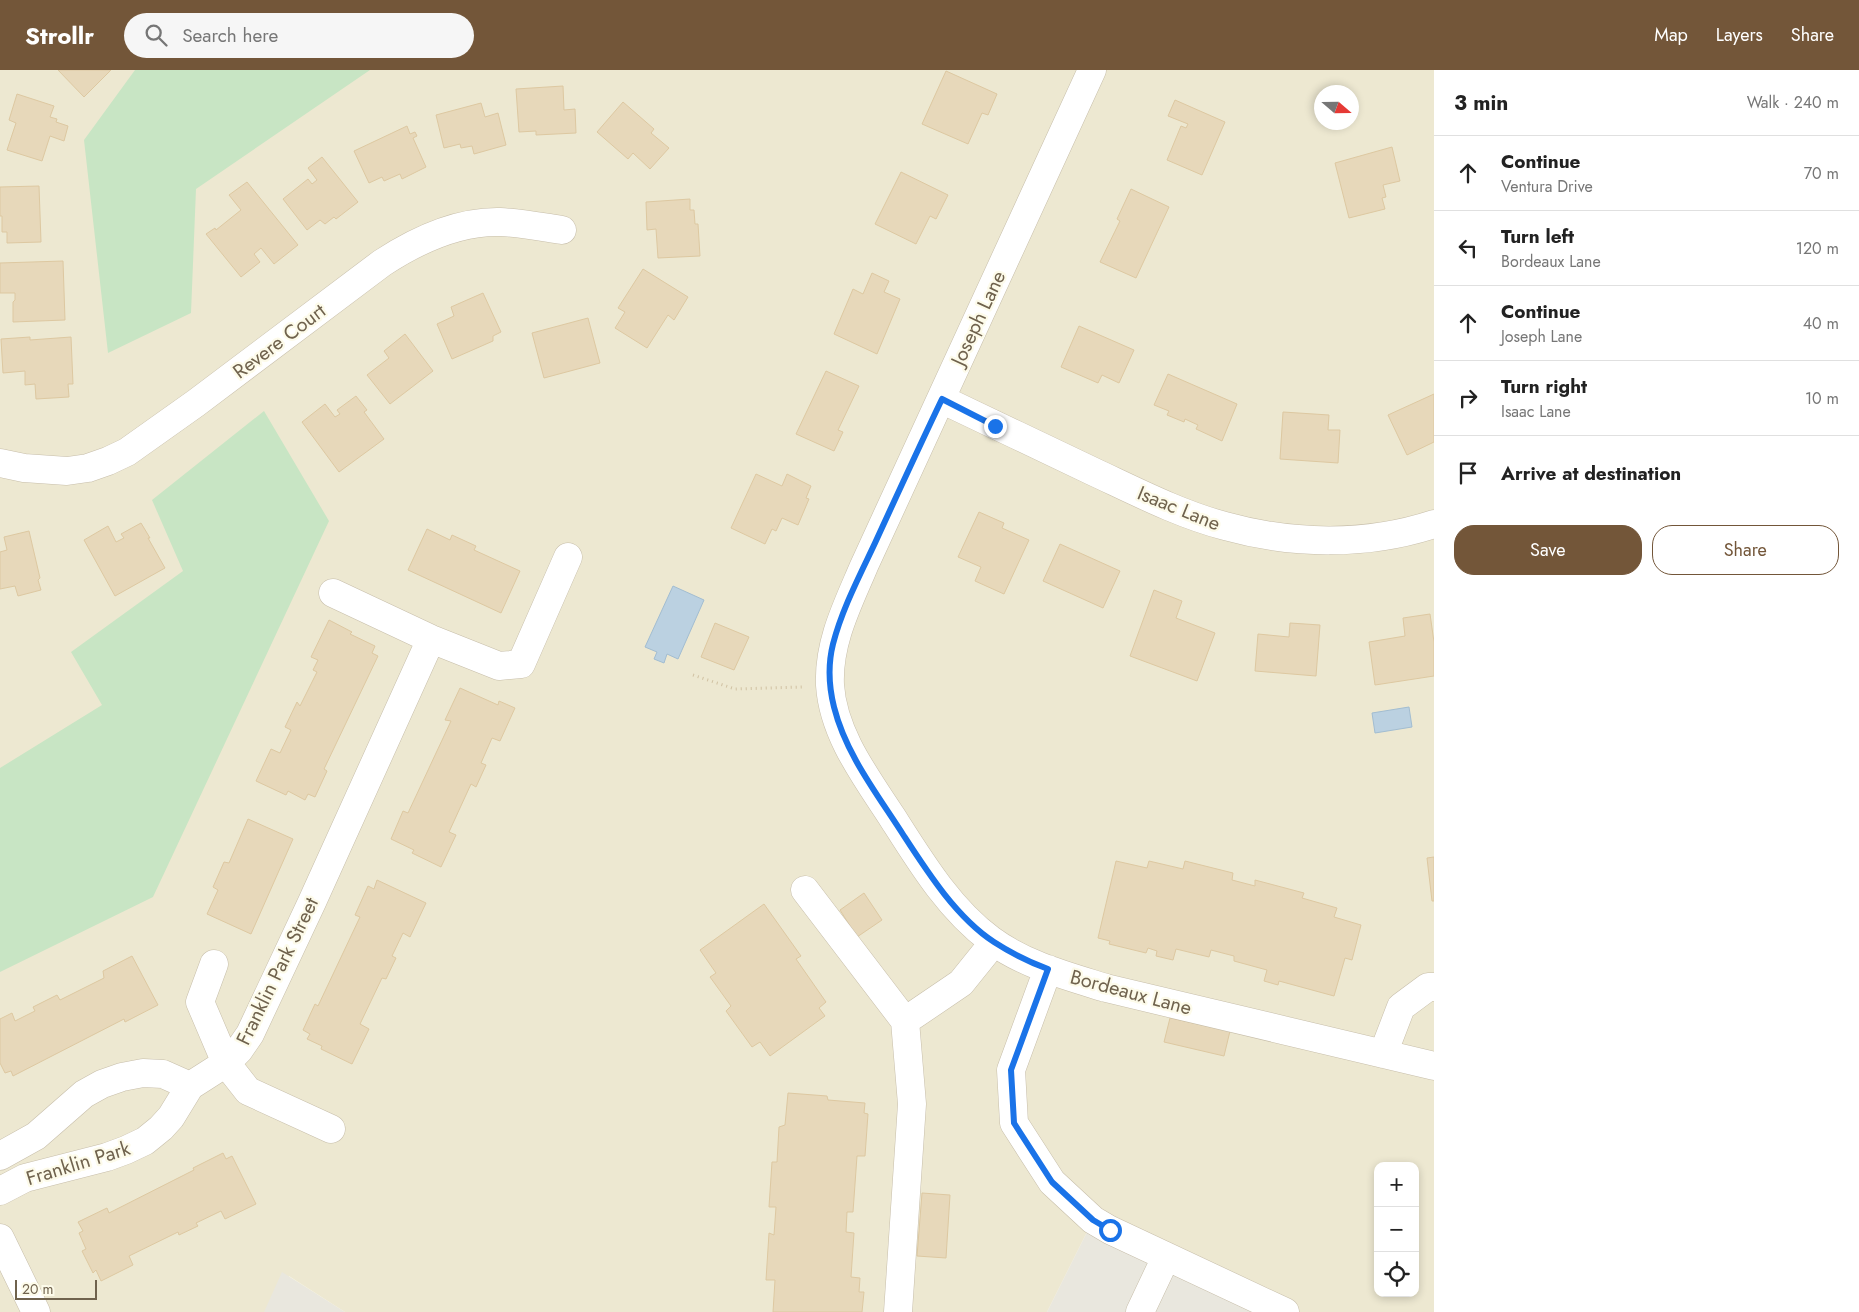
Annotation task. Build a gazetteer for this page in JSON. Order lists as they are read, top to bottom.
{
  "streets": {
    "street": [
      "Joseph Lane",
      "Revere Court",
      "Isaac Lane",
      "Franklin Park Street",
      "Bordeaux Lane",
      "Franklin Park"
    ]
  },
  "crossings": [
    ["Joseph Lane", "Isaac Lane"],
    ["Joseph Lane", "Bordeaux Lane"],
    ["Franklin Park Street", "Franklin Park"]
  ],
  "scale_bar": "20 m",
  "north": "right",
  "page": {
    "header": "Strollr",
    "search": "Search here",
    "nav": ["Map", "Layers", "Share"],
    "heading": ["3 min", "Walk · 240 m"],
    "list": [
      ["Continue", "Ventura Drive", "70 m"],
      ["Turn left", "Bordeaux Lane", "120 m"],
      ["Continue", "Joseph Lane", "40 m"],
      ["Turn right", "Isaac Lane", "10 m"],
      "Arrive at destination"
    ],
    "buttons": ["Save", "Share"],
    "map_buttons": ["+", "−"],
    "scale": "20 m"
  }
}
